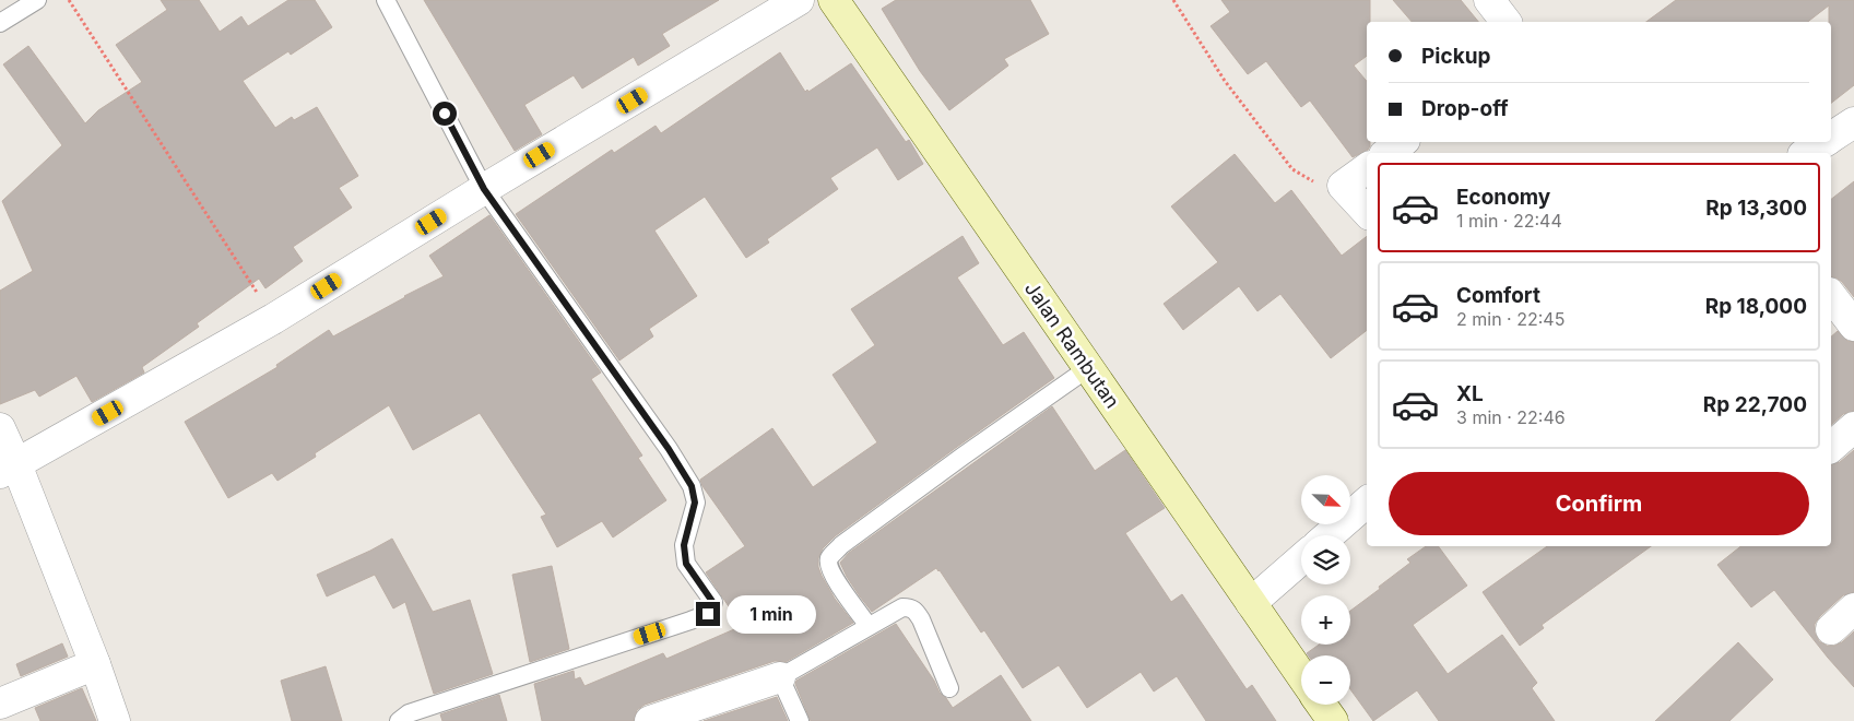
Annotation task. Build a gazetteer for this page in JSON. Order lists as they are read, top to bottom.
{
  "streets": {
    "street": ["Jalan Rambutan"]
  },
  "north": "bottom right",
  "page": {
    "banner": ["Pickup", "Drop-off"],
    "list": [
      {
        "name": "Economy",
        "note": "1 min · 22:44",
        "value": "Rp 13,300"
      },
      {
        "name": "Comfort",
        "note": "2 min · 22:45",
        "value": "Rp 18,000"
      },
      {
        "name": "XL",
        "note": "3 min · 22:46",
        "value": "Rp 22,700"
      }
    ],
    "buttons": "Confirm",
    "map_buttons": ["+", "−"],
    "bubble": "1 min"
  }
}
